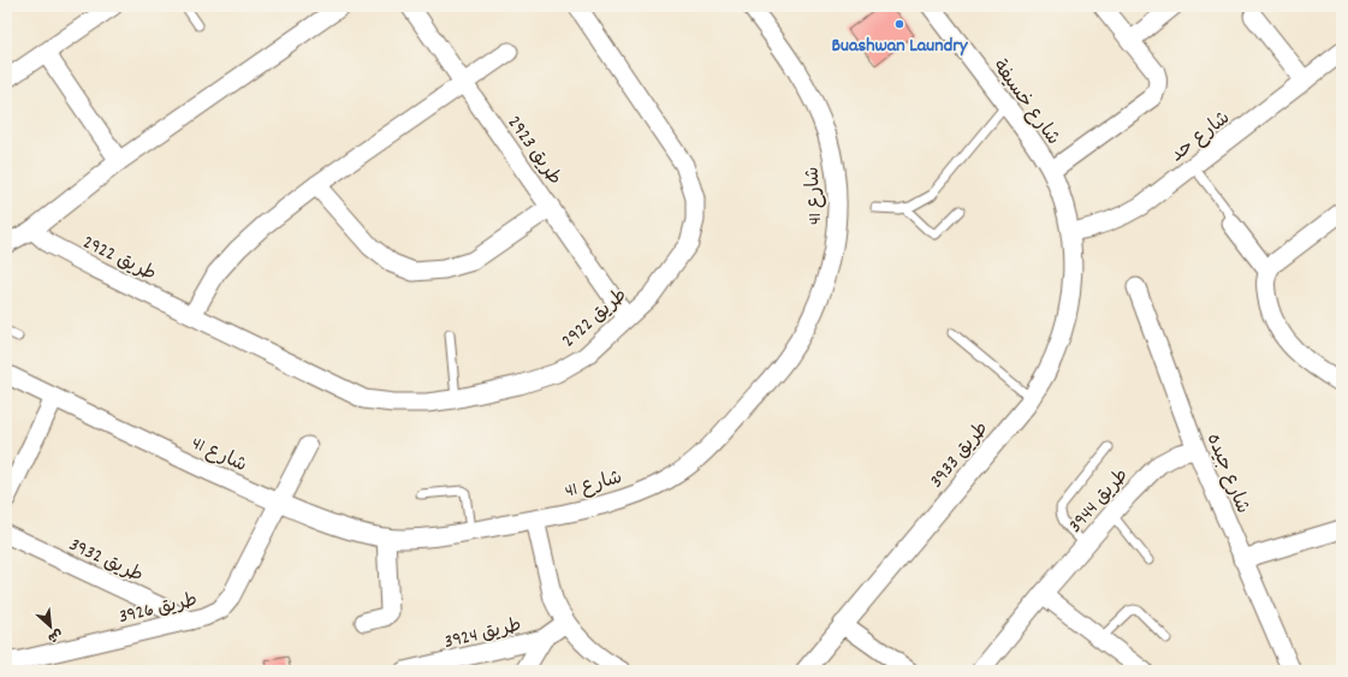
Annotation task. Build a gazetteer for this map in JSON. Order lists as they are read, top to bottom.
{
  "streets": {
    "street": [
      "شارع خسيفة",
      "شارع حد",
      "طريق 2923",
      "شارع 41",
      "طريق 2922",
      "طريق 3933",
      "شارع جيده",
      "طريق 3944",
      "طريق 3932",
      "طريق 3926",
      "طريق 3924"
    ]
  },
  "crossings": [
    ["شارع خسيفة", "شارع حد"],
    ["شارع خسيفة", "طريق 3933"],
    ["شارع حد", "طريق 3933"],
    ["طريق 2923", "طريق 2922"],
    ["شارع 41", "طريق 3926"],
    ["شارع جيده", "طريق 3944"],
    ["طريق 3932", "طريق 3926"]
  ],
  "places": ["Buashwan Laundry"],
  "north": "bottom right"
}
